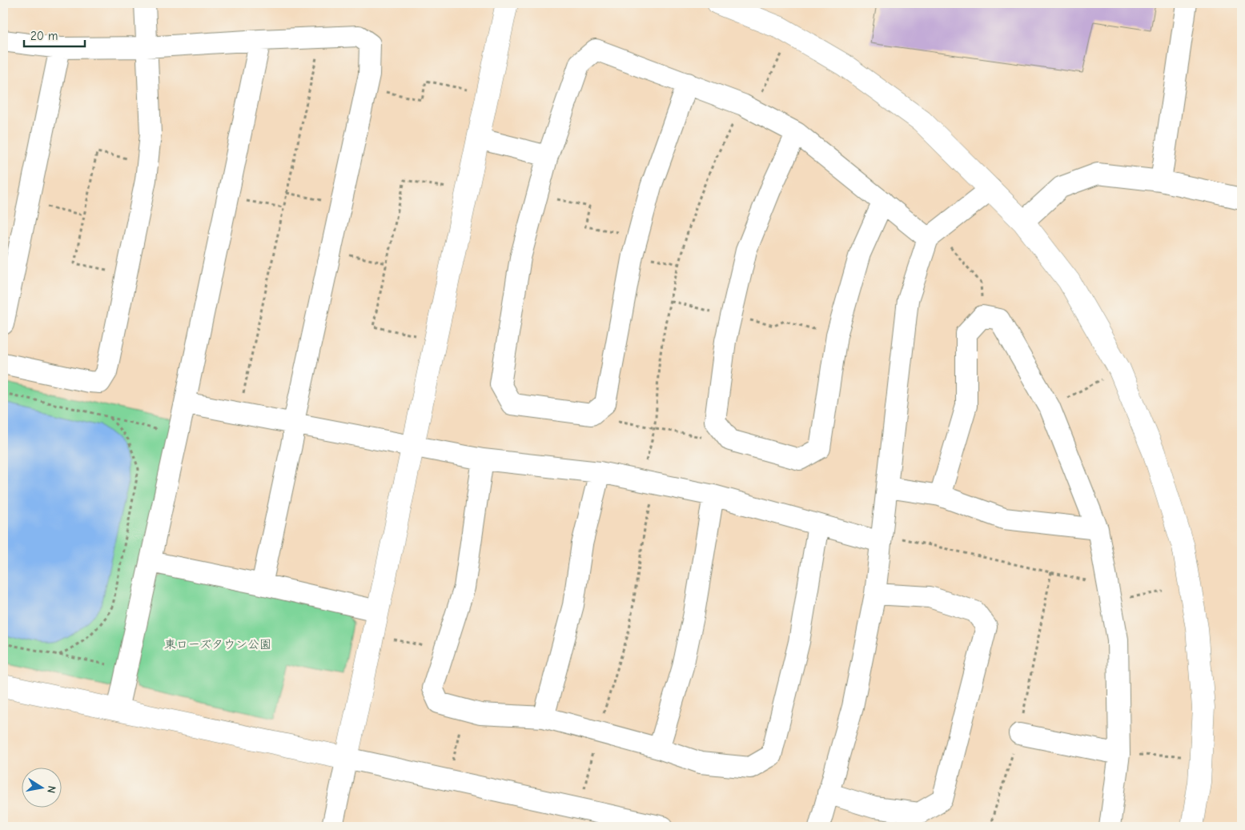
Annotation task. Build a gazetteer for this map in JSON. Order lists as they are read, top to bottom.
{
  "parks": ["東ローズタウン公園"],
  "scale_bar": "20 m",
  "north": "right"
}
